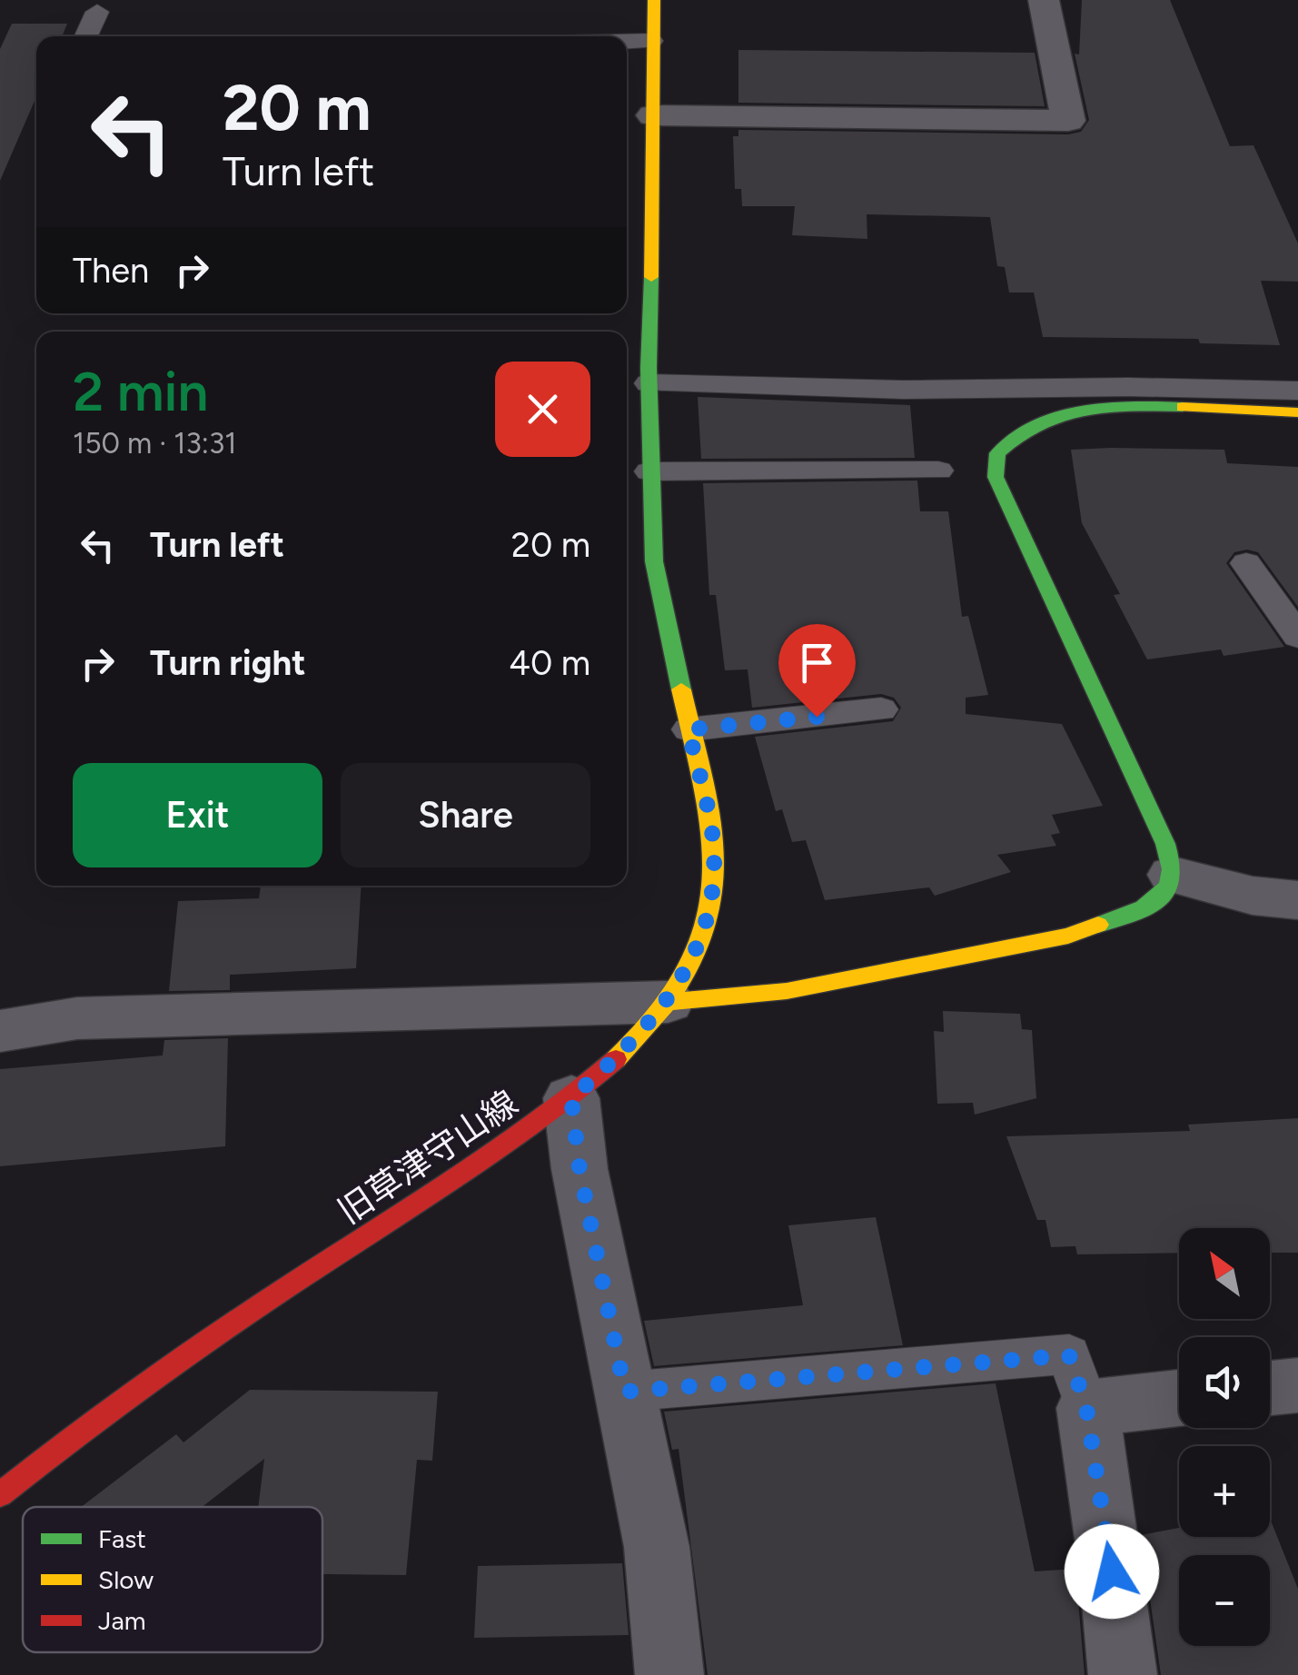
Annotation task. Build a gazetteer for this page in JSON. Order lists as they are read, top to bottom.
{
  "streets": {
    "street": ["旧草津守山線"]
  },
  "legend": ["Fast", "Slow", "Jam"],
  "north": "top left",
  "page": {
    "turn": ["20 m", "Turn left"],
    "then": "Then",
    "heading": ["2 min", "150 m · 13:31"],
    "list": [
      {
        "name": "Turn left",
        "value": "20 m"
      },
      {
        "name": "Turn right",
        "value": "40 m"
      }
    ],
    "buttons": ["Exit", "Share"],
    "map_buttons": ["+", "−"]
  }
}
